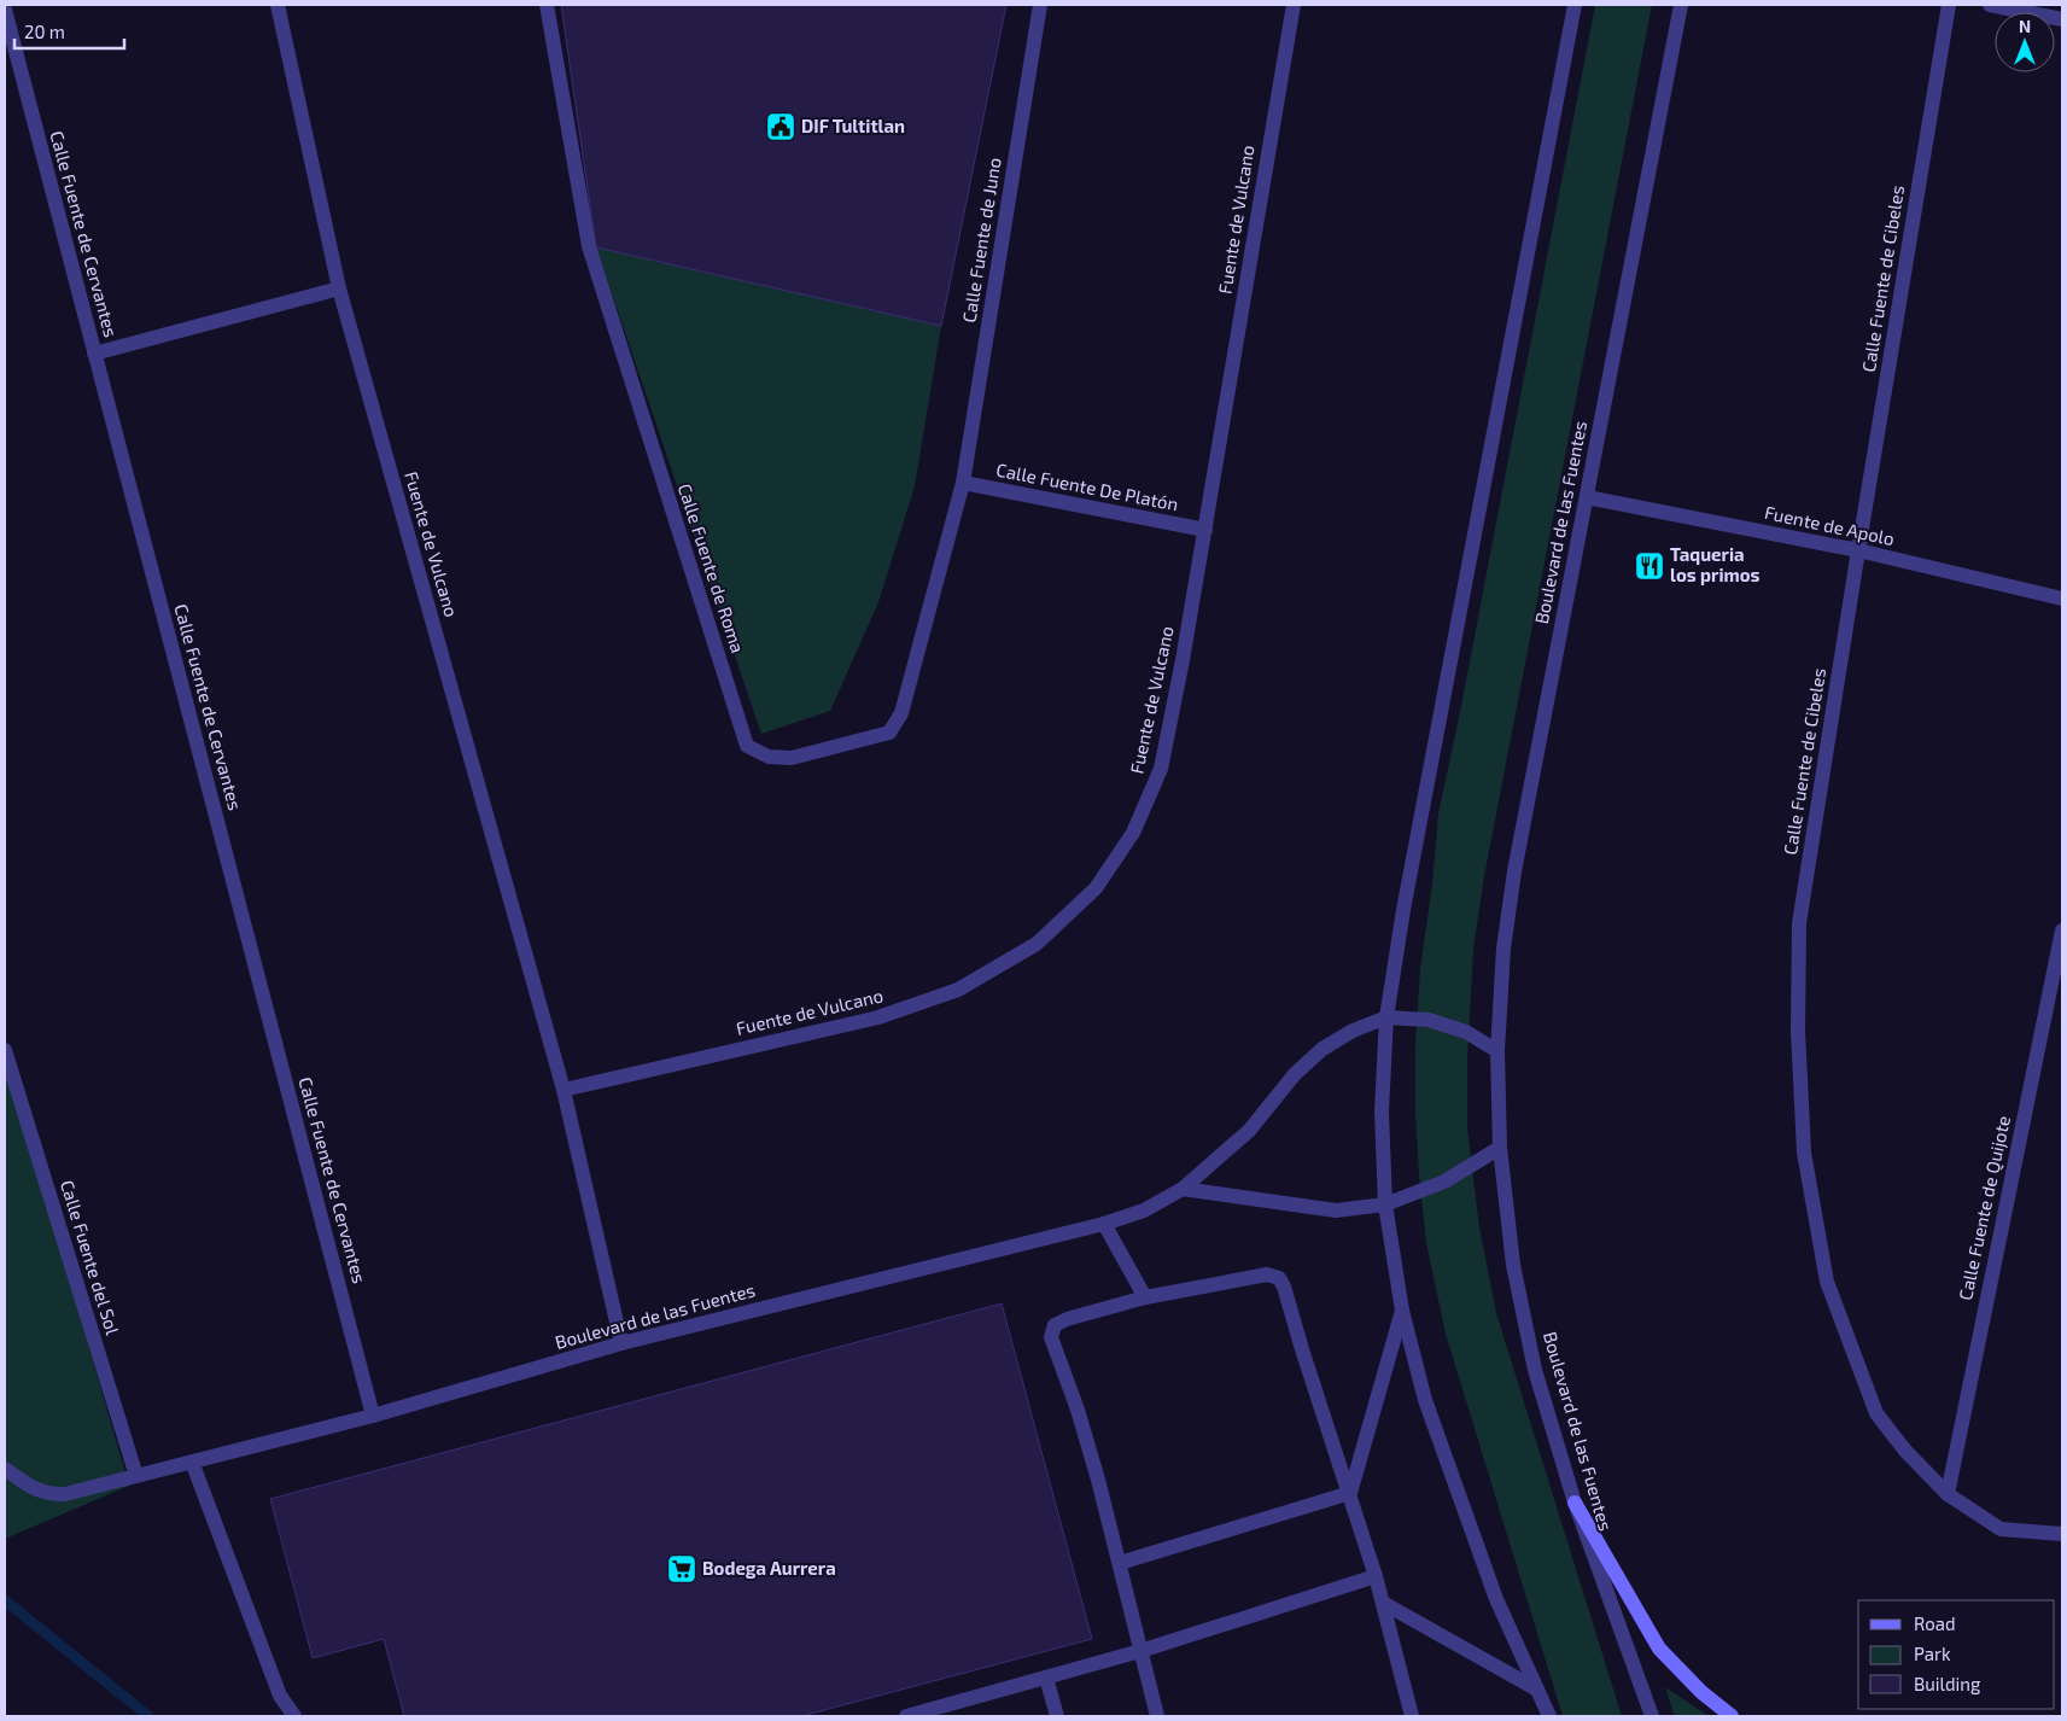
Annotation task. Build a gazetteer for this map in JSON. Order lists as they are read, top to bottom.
{
  "streets": {
    "street": [
      "Fuente de Vulcano",
      "Calle Fuente de Cervantes",
      "Calle Fuente de Juno",
      "Calle Fuente de Cibeles",
      "Calle Fuente De Platón",
      "Boulevard de las Fuentes",
      "Fuente de Apolo",
      "Calle Fuente de Roma",
      "Calle Fuente de Quijote",
      "Calle Fuente del Sol"
    ]
  },
  "crossings": [
    ["Fuente de Vulcano", "Calle Fuente De Platón"],
    ["Fuente de Vulcano", "Boulevard de las Fuentes"],
    ["Calle Fuente de Cervantes", "Boulevard de las Fuentes"],
    ["Calle Fuente de Juno", "Calle Fuente De Platón"],
    ["Calle Fuente de Juno", "Calle Fuente de Roma"],
    ["Calle Fuente de Cibeles", "Fuente de Apolo"],
    ["Calle Fuente de Cibeles", "Calle Fuente de Quijote"],
    ["Calle Fuente De Platón", "Calle Fuente de Roma"],
    ["Boulevard de las Fuentes", "Fuente de Apolo"],
    ["Boulevard de las Fuentes", "Calle Fuente del Sol"]
  ],
  "places": {
    "public building": ["DIF Tultitlan"],
    "restaurant": ["Taqueria los primos"],
    "supermarket": ["Bodega Aurrera"]
  },
  "legend": ["Road", "Park", "Building"],
  "scale_bar": "20 m",
  "north": "top"
}
